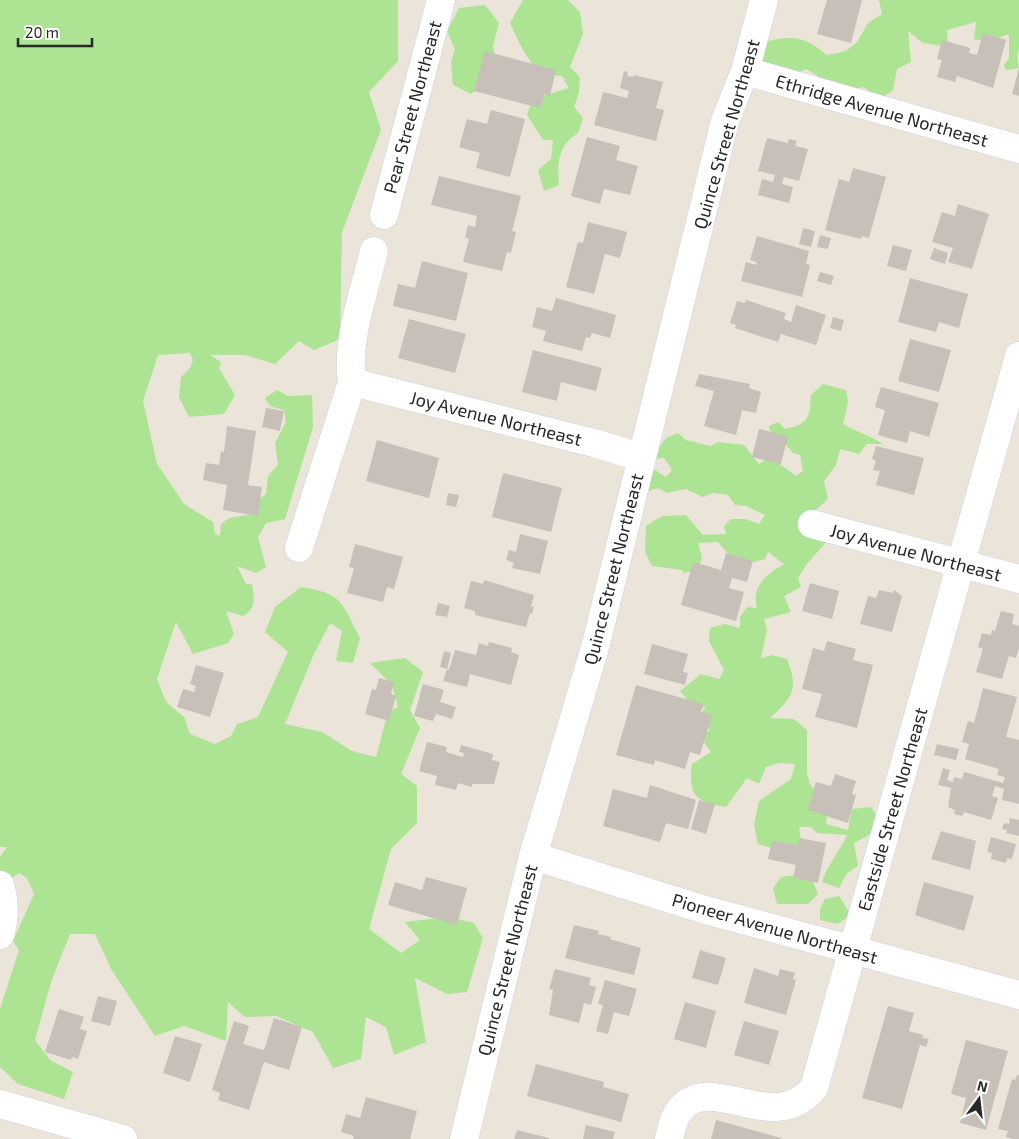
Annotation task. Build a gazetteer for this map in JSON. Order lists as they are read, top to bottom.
{
  "streets": {
    "street": [
      "Pear Street Northeast",
      "Ethridge Avenue Northeast",
      "Quince Street Northeast",
      "Joy Avenue Northeast",
      "Eastside Street Northeast",
      "Pioneer Avenue Northeast"
    ]
  },
  "crossings": [
    ["Ethridge Avenue Northeast", "Quince Street Northeast"],
    ["Quince Street Northeast", "Joy Avenue Northeast"],
    ["Quince Street Northeast", "Pioneer Avenue Northeast"],
    ["Joy Avenue Northeast", "Eastside Street Northeast"],
    ["Eastside Street Northeast", "Pioneer Avenue Northeast"]
  ],
  "scale_bar": "20 m",
  "north": "top"
}
